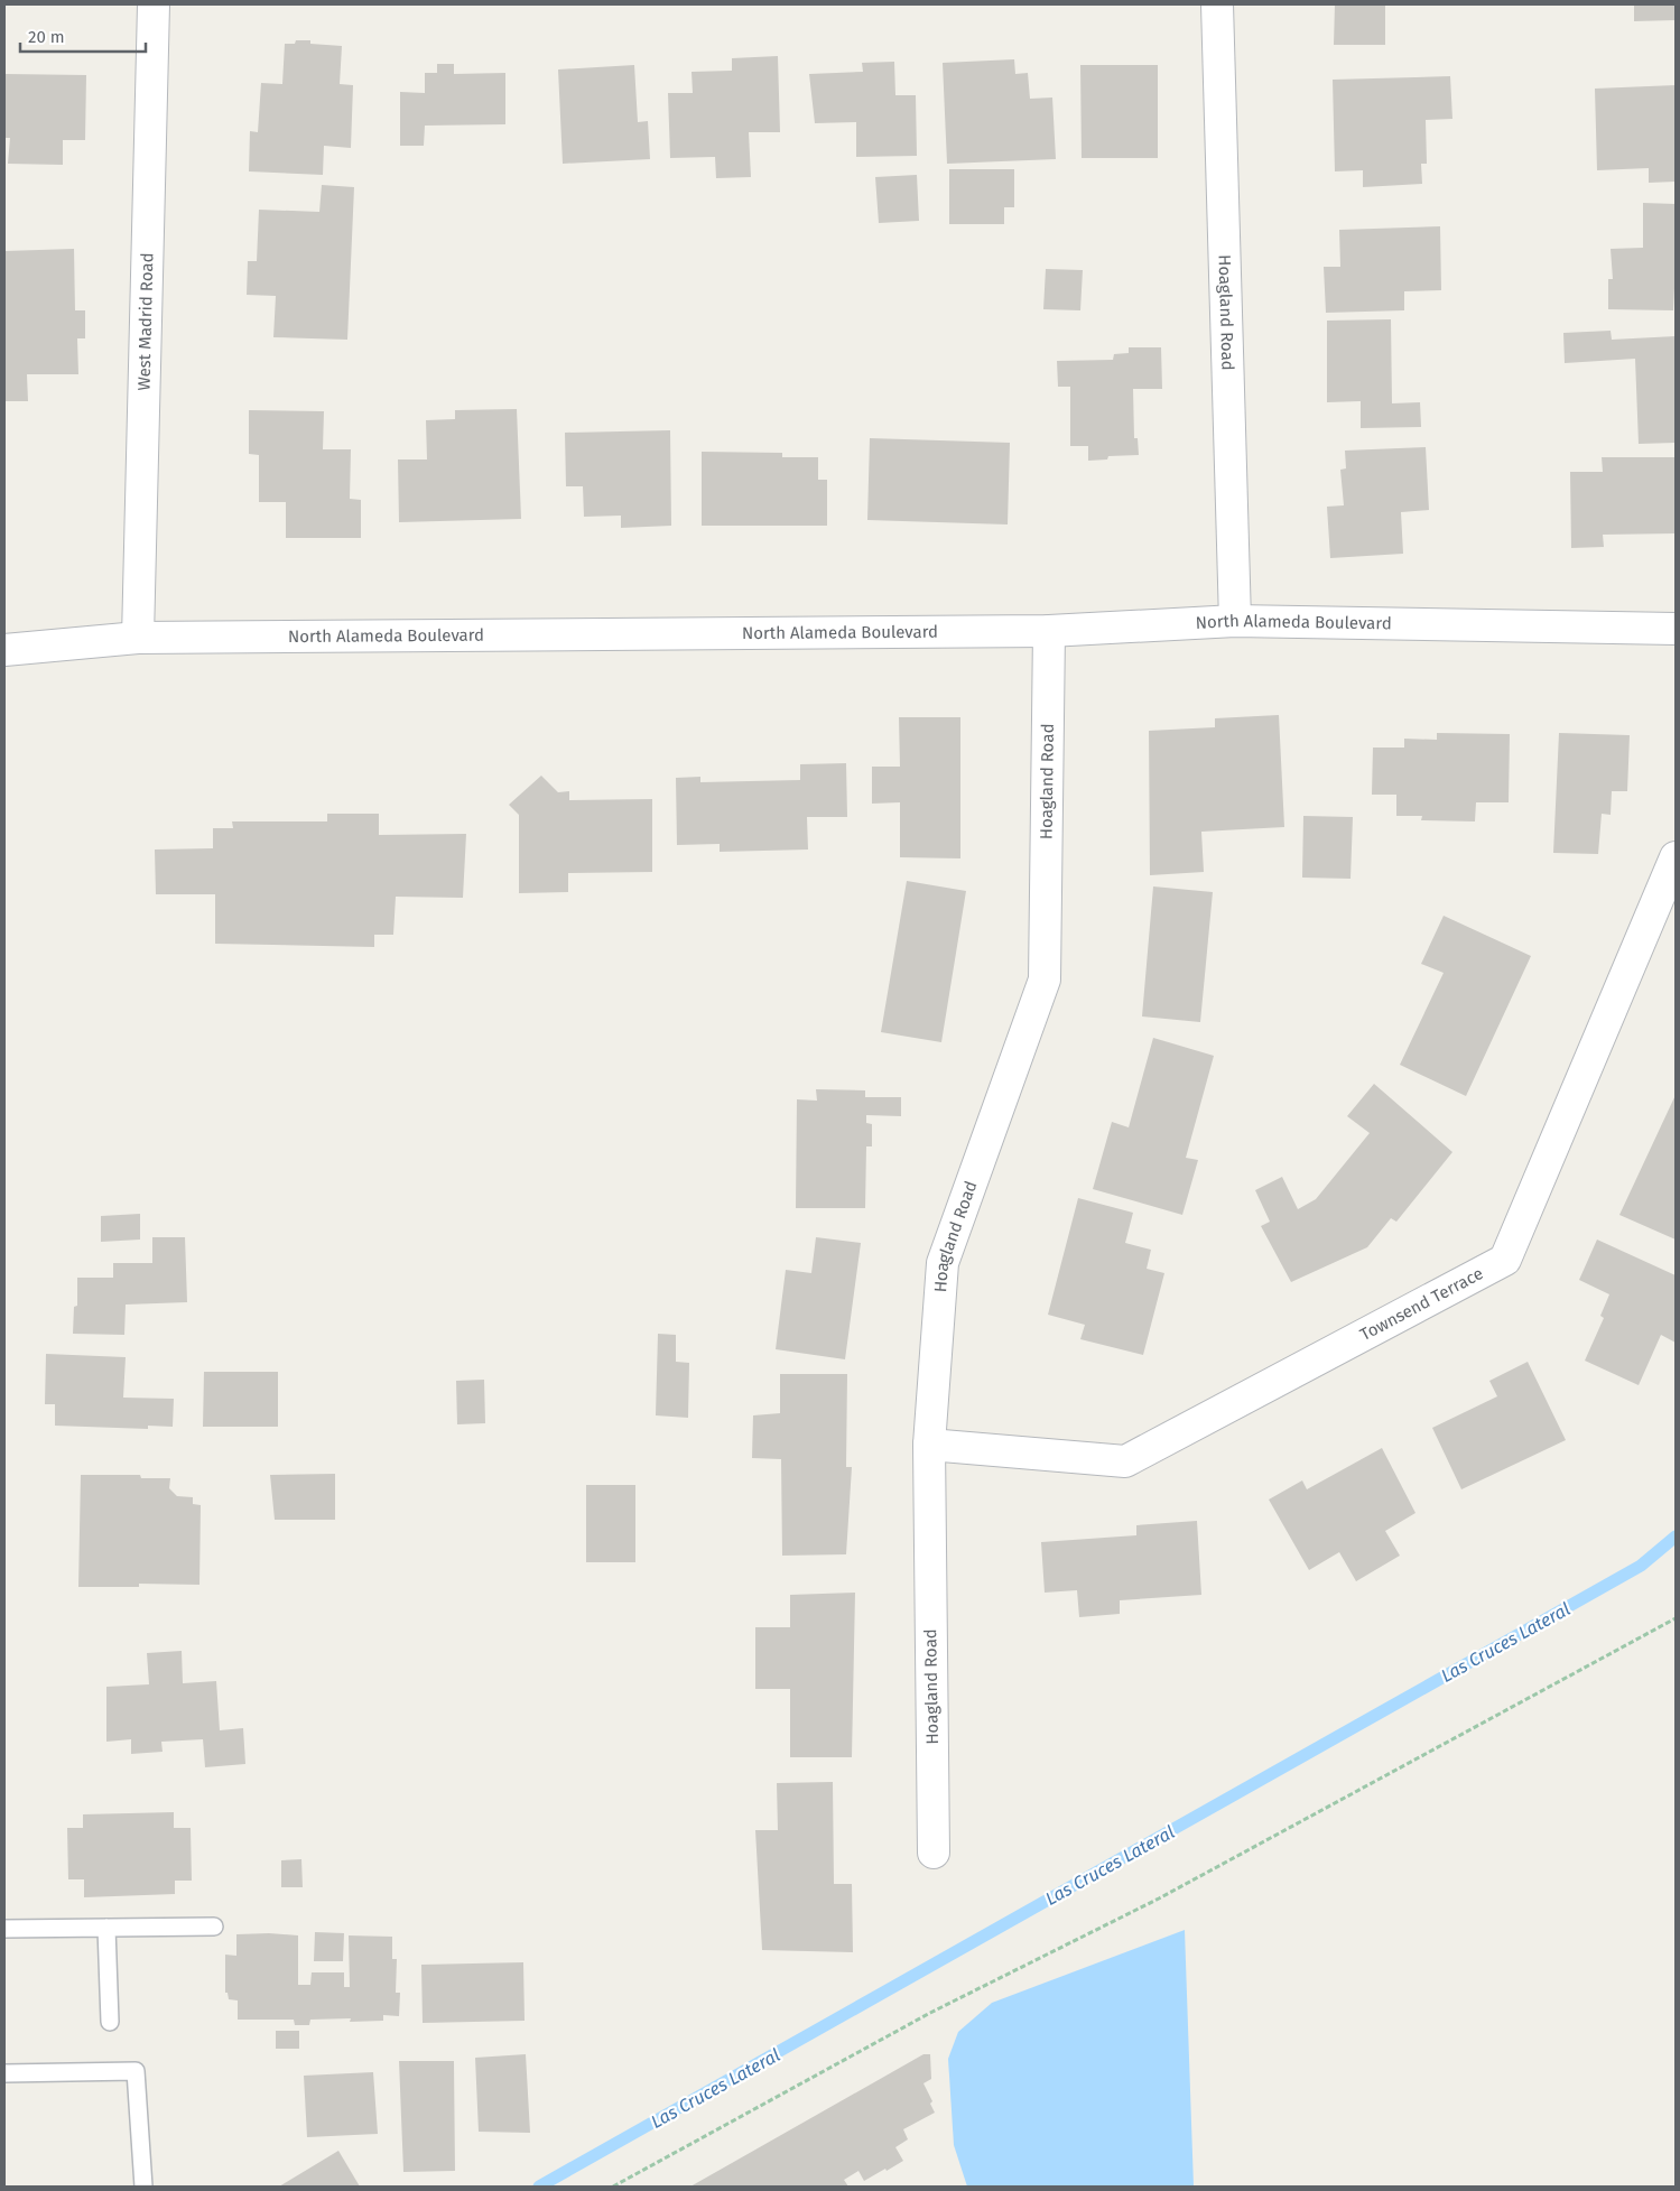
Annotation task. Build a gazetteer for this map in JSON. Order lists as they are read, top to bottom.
{
  "streets": {
    "street": [
      "Hoagland Road",
      "West Madrid Road",
      "North Alameda Boulevard",
      "Townsend Terrace"
    ]
  },
  "crossings": [
    ["Hoagland Road", "North Alameda Boulevard"],
    ["Hoagland Road", "Townsend Terrace"],
    ["West Madrid Road", "North Alameda Boulevard"]
  ],
  "water": ["Las Cruces Lateral"],
  "scale_bar": "20 m"
}
